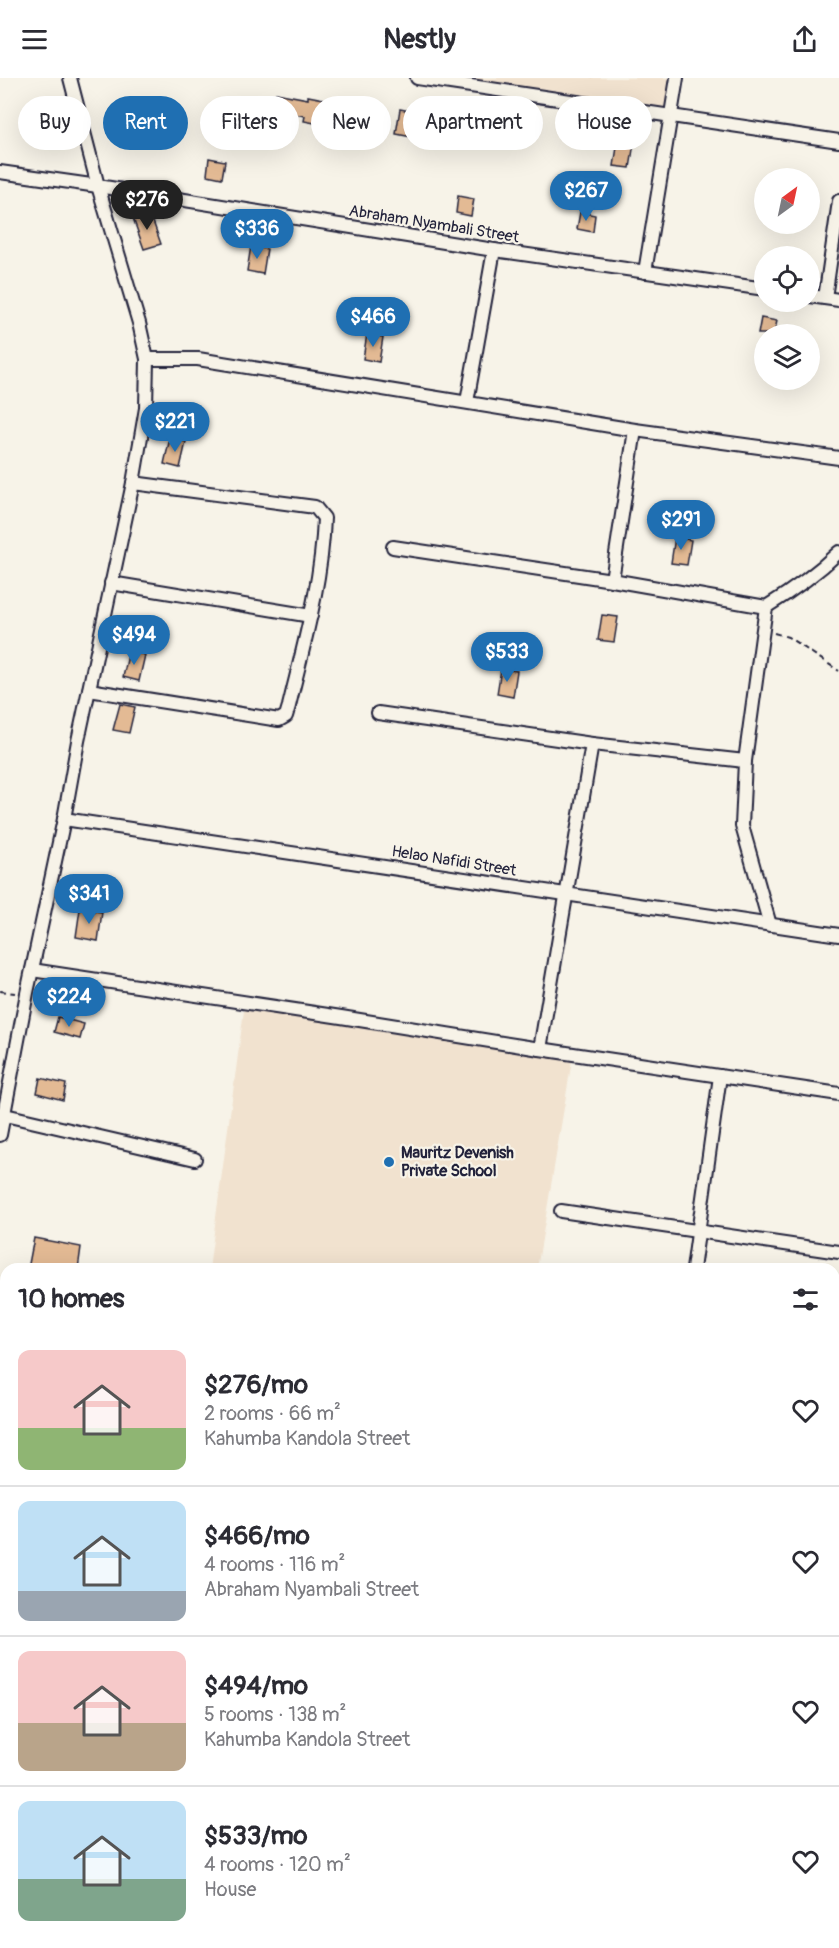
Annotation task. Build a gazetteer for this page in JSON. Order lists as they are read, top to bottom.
{
  "streets": {
    "street": ["Abraham Nyambali Street", "Helao Nafidi Street"]
  },
  "places": ["Mauritz Devenish Private School"],
  "north": "top right",
  "page": {
    "header": "Nestly",
    "chip": [
      "Buy",
      "Rent",
      "Filters",
      "New",
      "Apartment",
      "House"
    ],
    "price": [
      "$267",
      "$276",
      "$336",
      "$466",
      "$221",
      "$291",
      "$494",
      "$533",
      "$341",
      "$224"
    ],
    "heading": "10 homes",
    "list": [
      {
        "name": "$276/mo",
        "note": "2 rooms · 66 m² · Kahumba Kandola Street"
      },
      {
        "name": "$466/mo",
        "note": "4 rooms · 116 m² · Abraham Nyambali Street"
      },
      {
        "name": "$494/mo",
        "note": "5 rooms · 138 m² · Kahumba Kandola Street"
      },
      {
        "name": "$533/mo",
        "note": "4 rooms · 120 m² · House"
      }
    ]
  }
}
